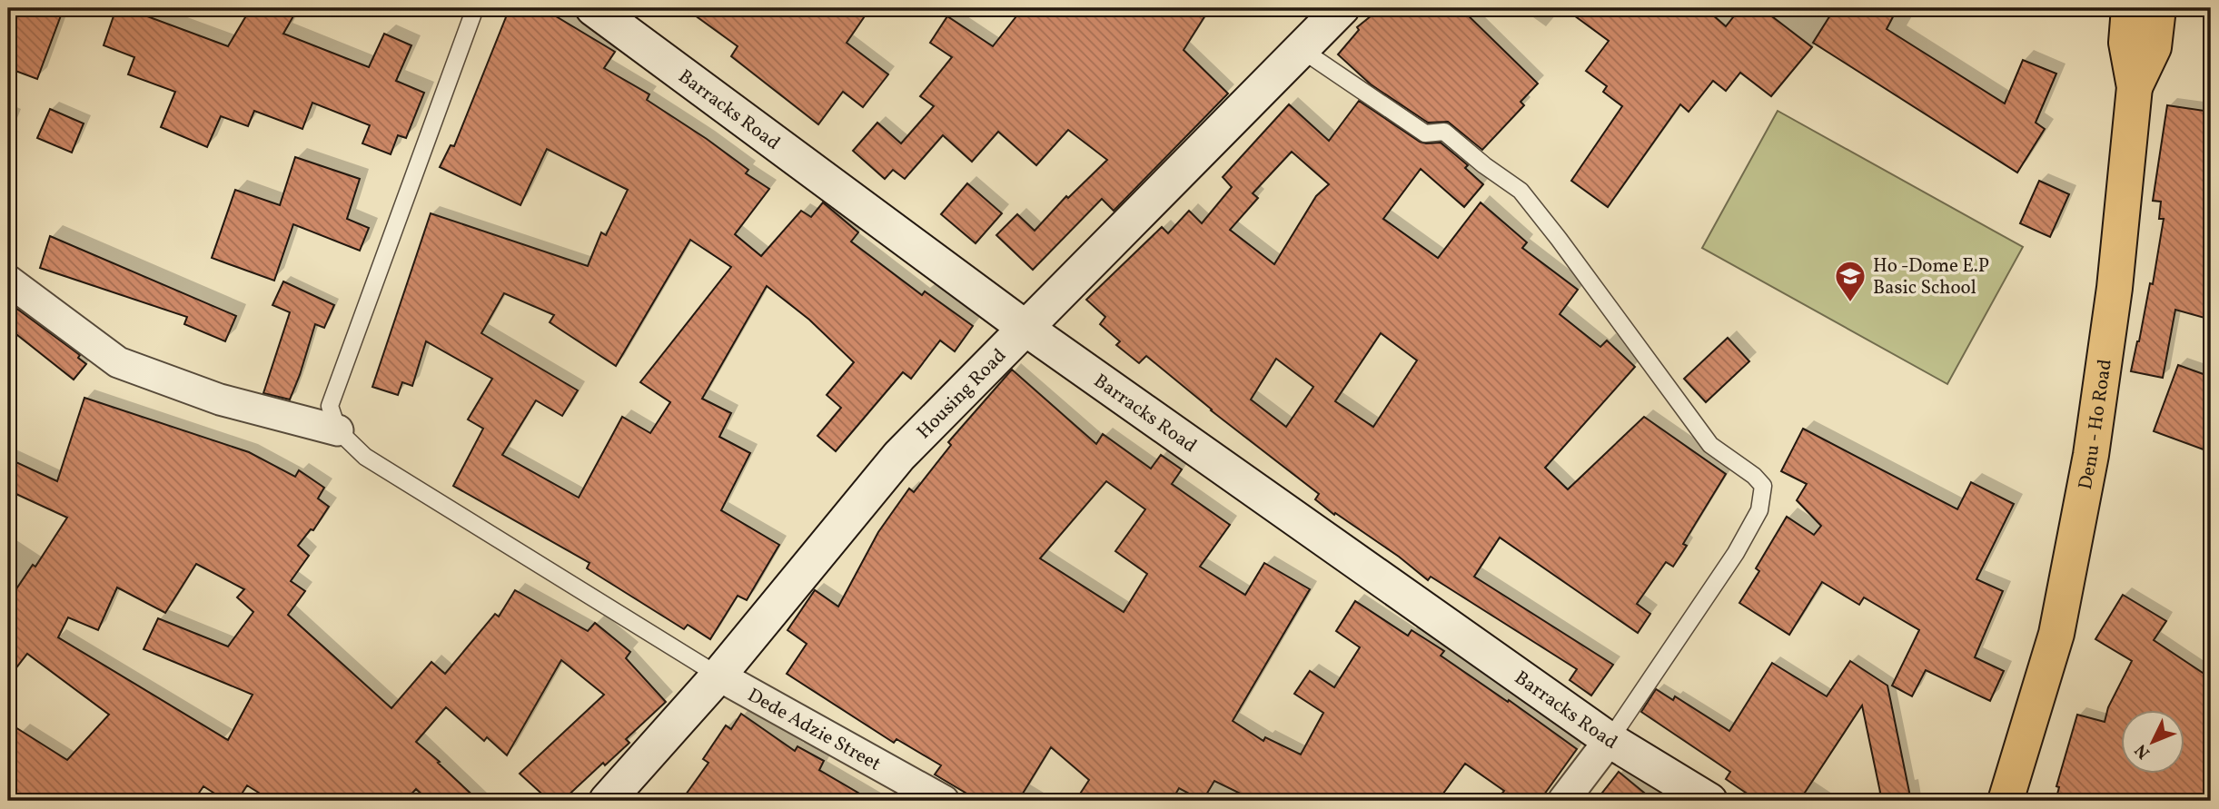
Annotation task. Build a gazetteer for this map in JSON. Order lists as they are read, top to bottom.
{
  "streets": {
    "main road": ["Denu - Ho Road"],
    "street": ["Barracks Road", "Housing Road", "Dede Adzie Street"]
  },
  "crossings": [
    ["Barracks Road", "Housing Road"],
    ["Housing Road", "Dede Adzie Street"]
  ],
  "places": {
    "school or university": ["Ho -Dome E.P Basic School"]
  },
  "north": "bottom left"
}
